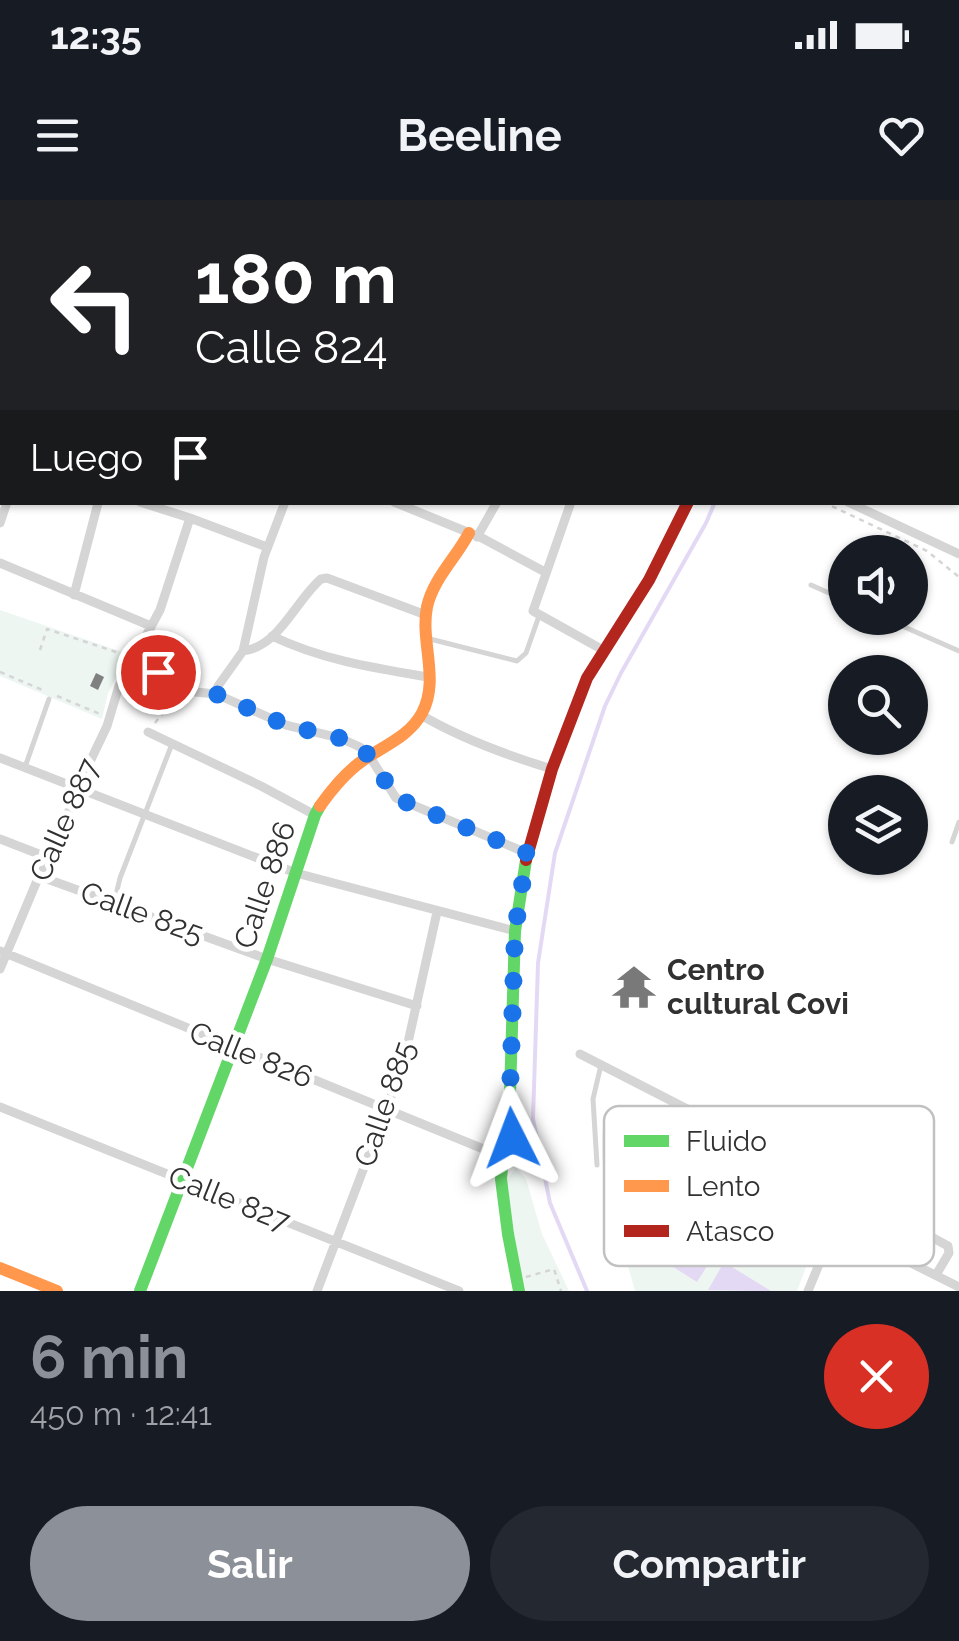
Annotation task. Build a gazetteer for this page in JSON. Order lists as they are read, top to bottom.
{
  "streets": {
    "street": [
      "Calle 887",
      "Calle 886",
      "Calle 825",
      "Calle 826",
      "Calle 885",
      "Calle 827"
    ]
  },
  "crossings": [
    ["Calle 887", "Calle 825"],
    ["Calle 887", "Calle 826"],
    ["Calle 886", "Calle 825"],
    ["Calle 886", "Calle 826"],
    ["Calle 886", "Calle 827"],
    ["Calle 825", "Calle 885"],
    ["Calle 826", "Calle 885"],
    ["Calle 885", "Calle 827"]
  ],
  "places": {
    "temple": ["Centro cultural Covi"]
  },
  "legend": ["Fluido", "Lento", "Atasco"],
  "page": {
    "status": "12:35",
    "header": "Beeline",
    "turn": ["180 m", "Calle 824"],
    "then": "Luego",
    "heading": ["6 min", "450 m · 12:41"],
    "buttons": ["Salir", "Compartir"]
  }
}
